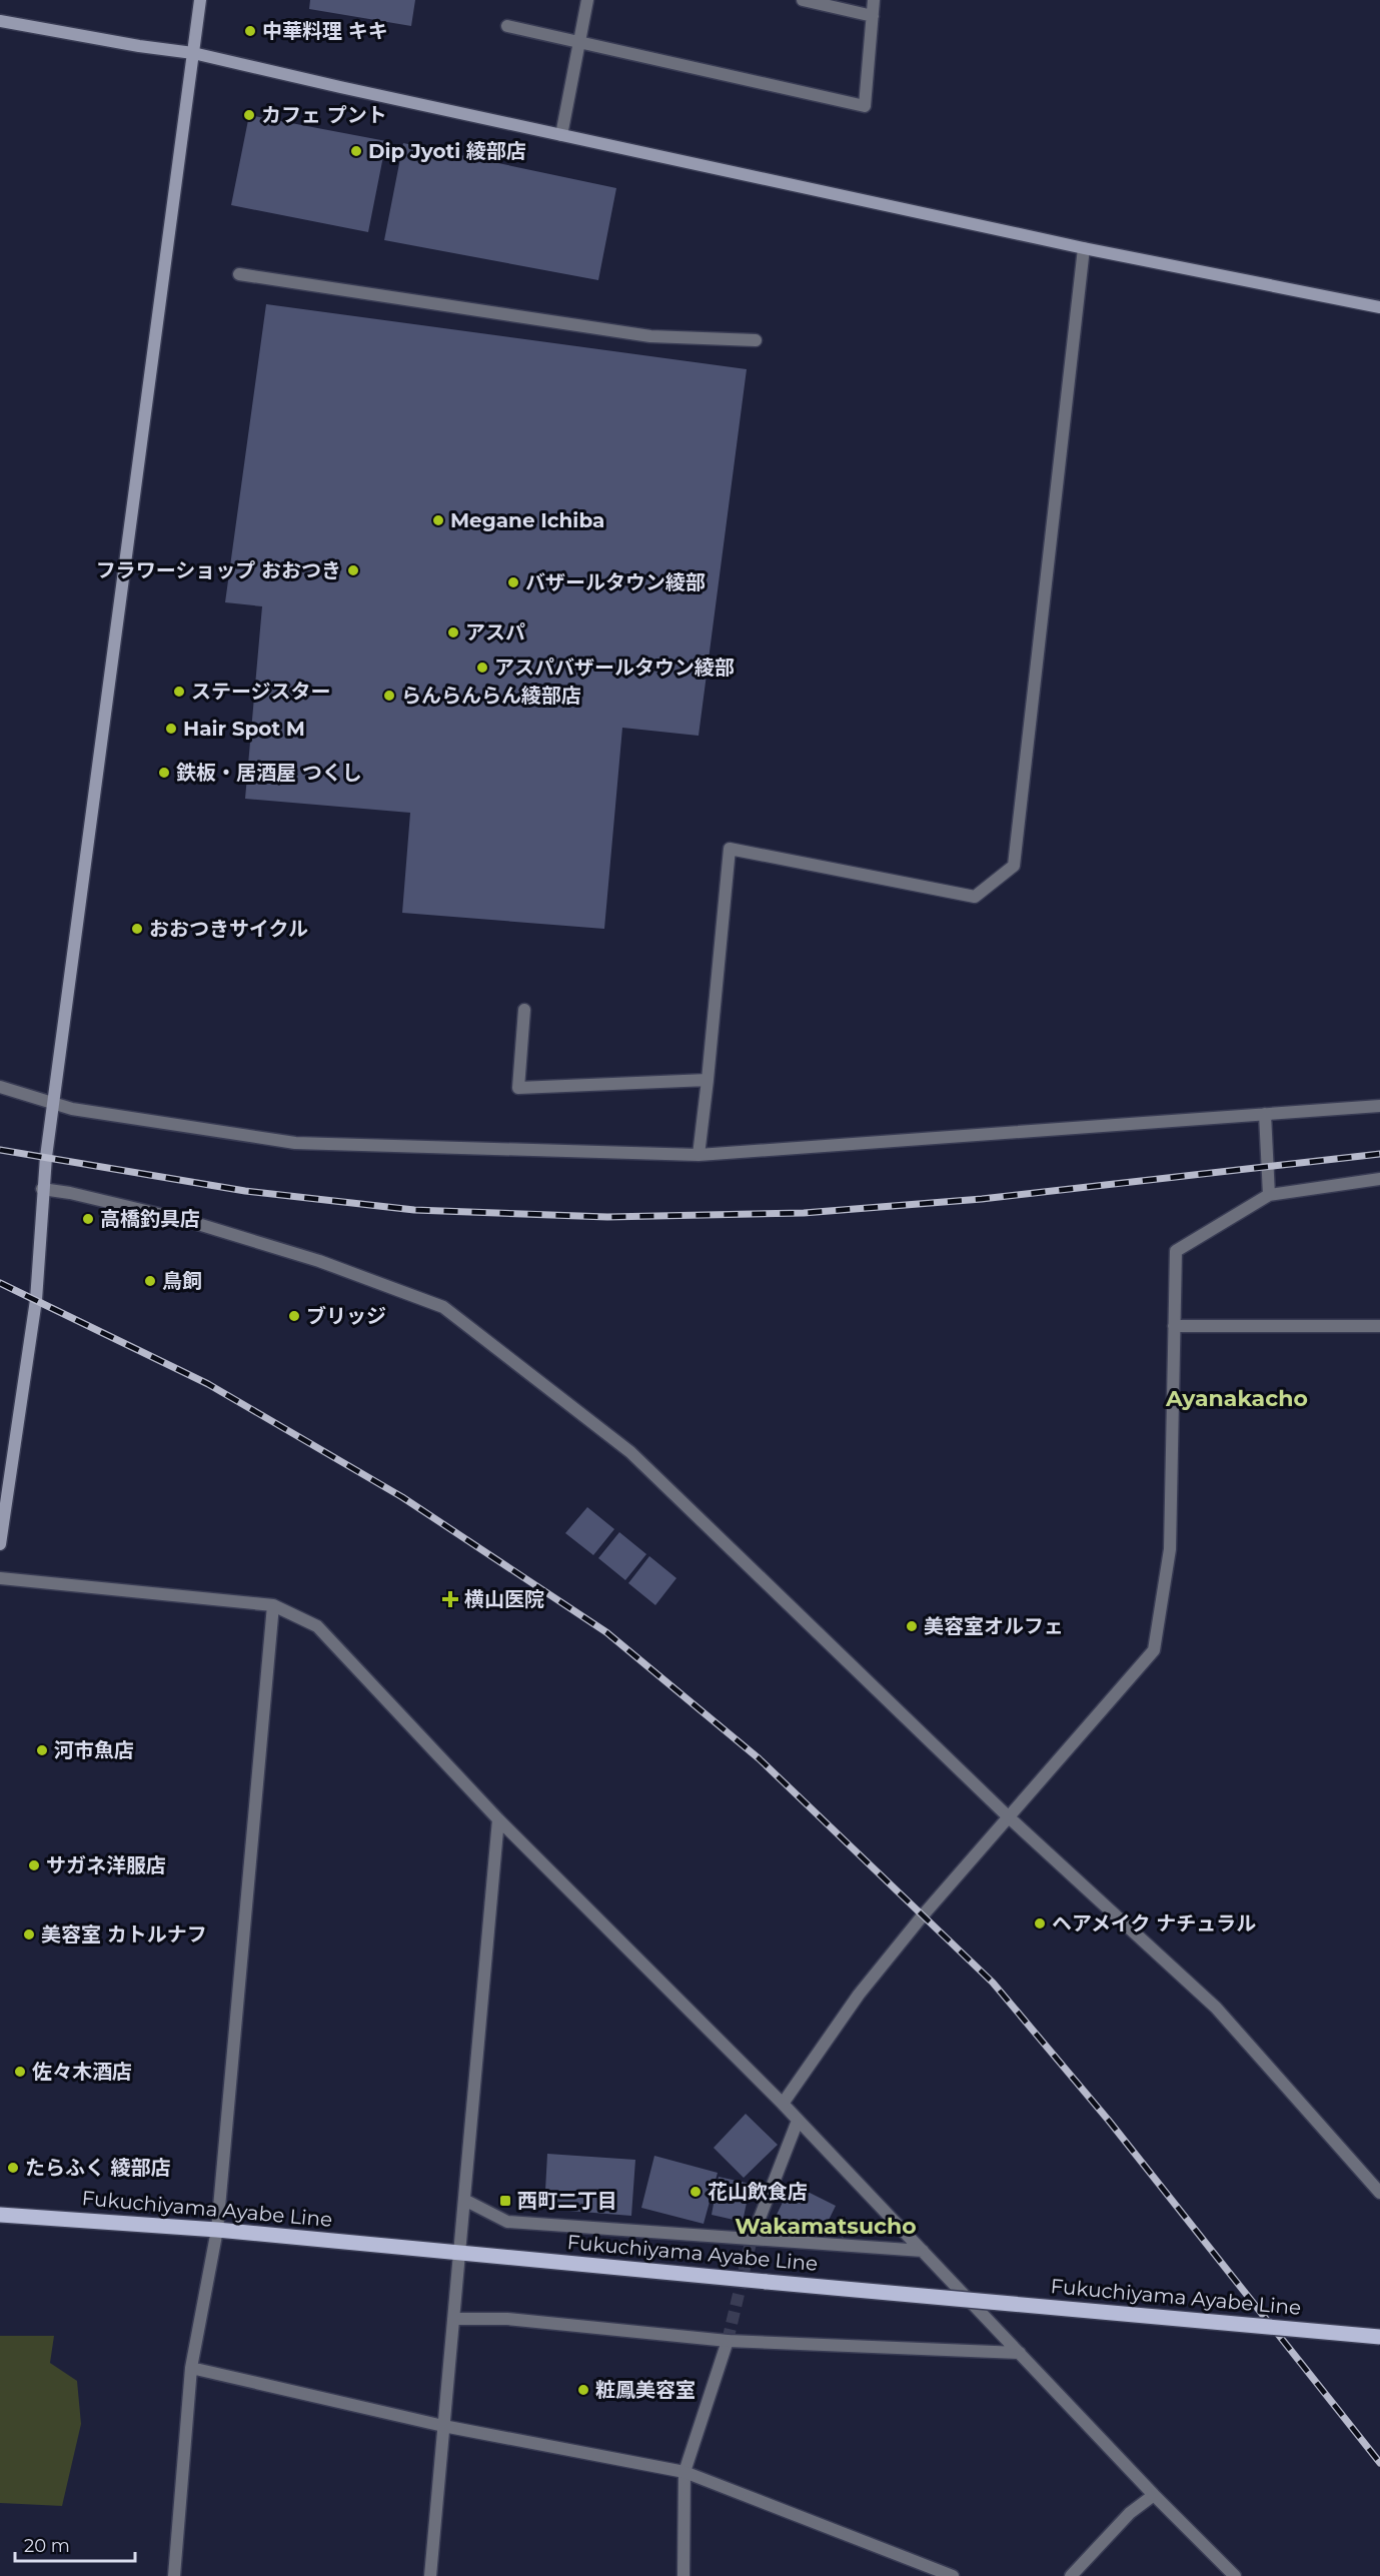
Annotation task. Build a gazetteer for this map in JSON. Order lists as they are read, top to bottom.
{
  "streets": {
    "main road": ["Fukuchiyama Ayabe Line"]
  },
  "districts": ["Ayanakacho", "Wakamatsucho"],
  "places": {
    "other": [
      "中華料理 キキ",
      "カフェ プント",
      "Dip Jyoti 綾部店",
      "Megane Ichiba",
      "フラワーショップ おおつき",
      "バザールタウン綾部",
      "アスパ",
      "アスパバザールタウン綾部",
      "ステージスター",
      "らんらんらん綾部店",
      "Hair Spot M",
      "鉄板・居酒屋 つくし",
      "おおつきサイクル",
      "高橋釣具店",
      "鳥飼",
      "ブリッジ",
      "美容室オルフェ",
      "河市魚店",
      "サガネ洋服店",
      "ヘアメイク ナチュラル",
      "美容室 カトルナフ",
      "佐々木酒店",
      "たらふく 綾部店",
      "花山飲食店",
      "粧鳳美容室"
    ],
    "health": ["横山医院"],
    "transit": ["西町二丁目"]
  },
  "scale_bar": "20 m"
}
